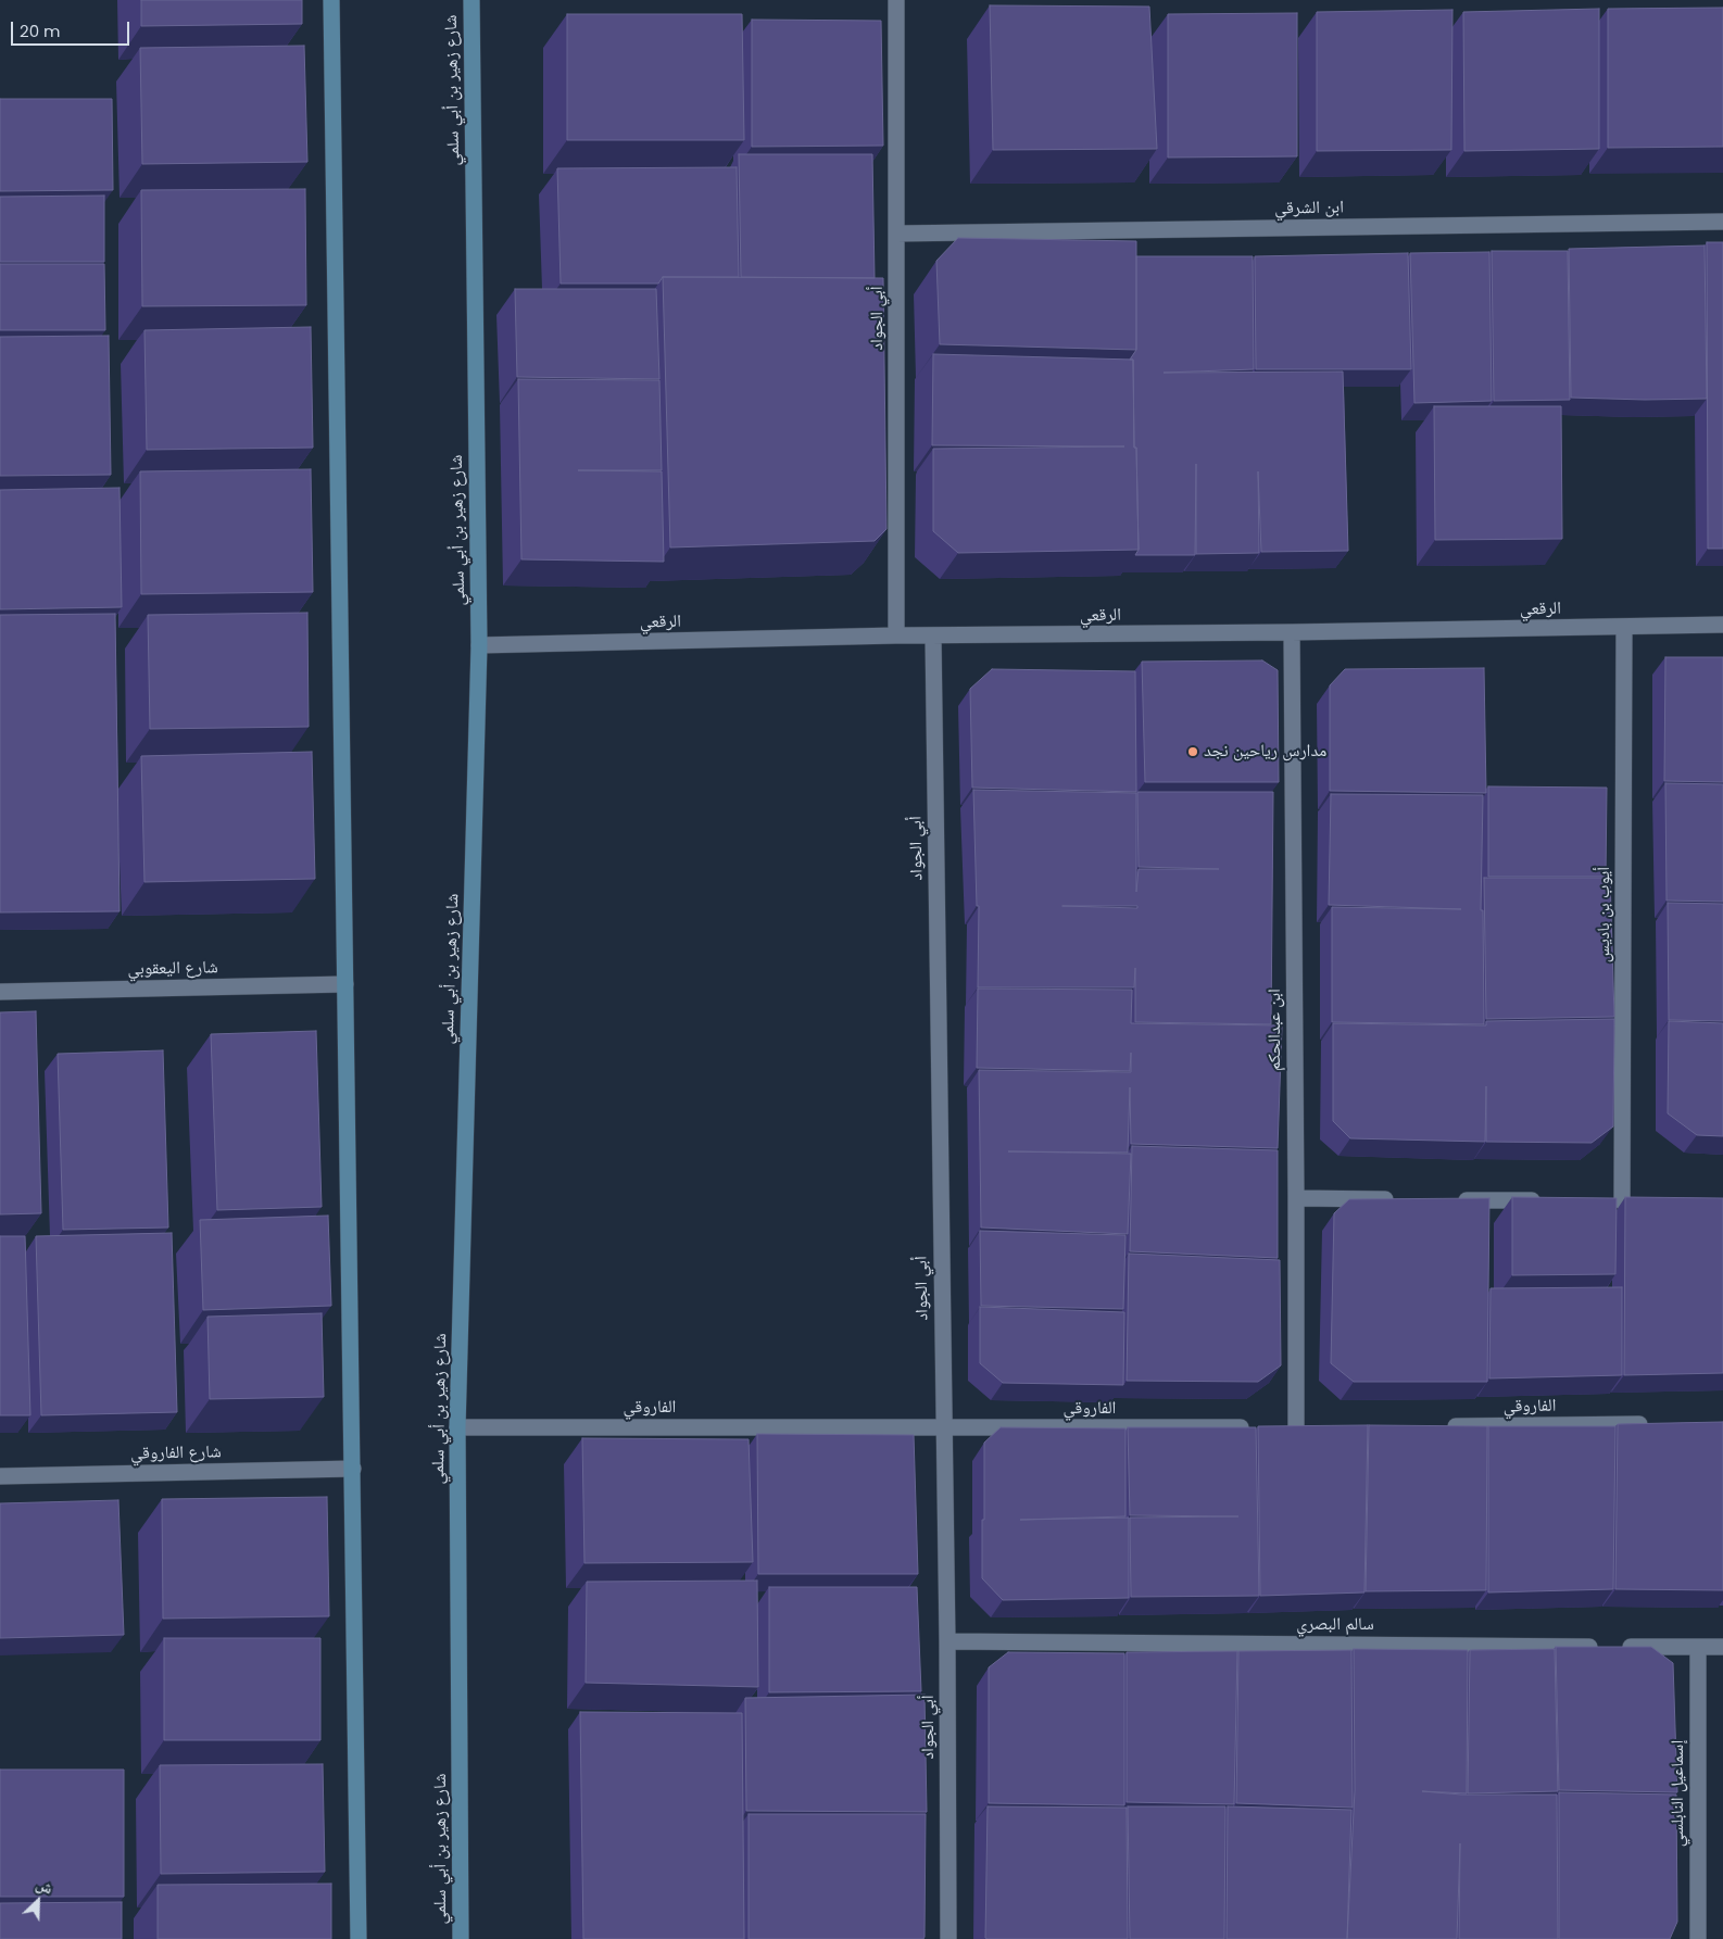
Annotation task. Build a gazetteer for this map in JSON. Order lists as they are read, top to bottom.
{
  "streets": {
    "street": [
      "شارع زهير بن أبي سلمي",
      "ابن الشرقي",
      "أبي الجواد",
      "الرقعي",
      "أيوب بن باديس",
      "شارع اليعقوبي",
      "ابن عبدالحكم",
      "الفاروقي",
      "شارع الفاروقي",
      "سالم البصري",
      "إسماعيل النابلسي"
    ]
  },
  "crossings": [
    ["شارع زهير بن أبي سلمي", "الرقعي"],
    ["شارع زهير بن أبي سلمي", "الفاروقي"],
    ["ابن الشرقي", "أبي الجواد"],
    ["أبي الجواد", "الرقعي"],
    ["أبي الجواد", "الفاروقي"],
    ["أبي الجواد", "سالم البصري"],
    ["الرقعي", "أيوب بن باديس"],
    ["الرقعي", "ابن عبدالحكم"],
    ["سالم البصري", "إسماعيل النابلسي"]
  ],
  "places": ["مدارس رياحين نجد"],
  "scale_bar": "20 m",
  "north": "top right"
}
